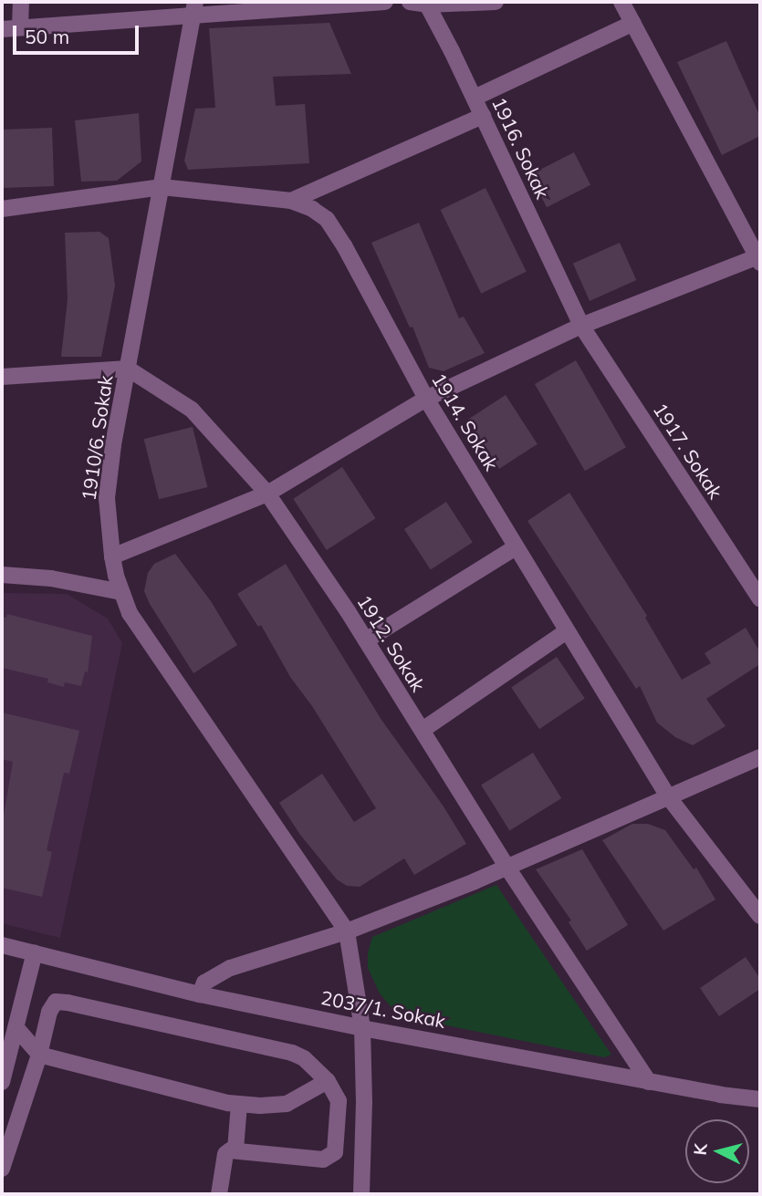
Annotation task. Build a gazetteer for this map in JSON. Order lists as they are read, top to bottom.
{
  "streets": {
    "street": [
      "1916. Sokak",
      "1914. Sokak",
      "1910/6. Sokak",
      "1917. Sokak",
      "1912. Sokak",
      "2037/1. Sokak"
    ]
  },
  "crossings": [
    ["1916. Sokak", "1917. Sokak"],
    ["1914. Sokak", "1910/6. Sokak"],
    ["1910/6. Sokak", "1912. Sokak"],
    ["1912. Sokak", "2037/1. Sokak"]
  ],
  "scale_bar": "50 m",
  "north": "left"
}
